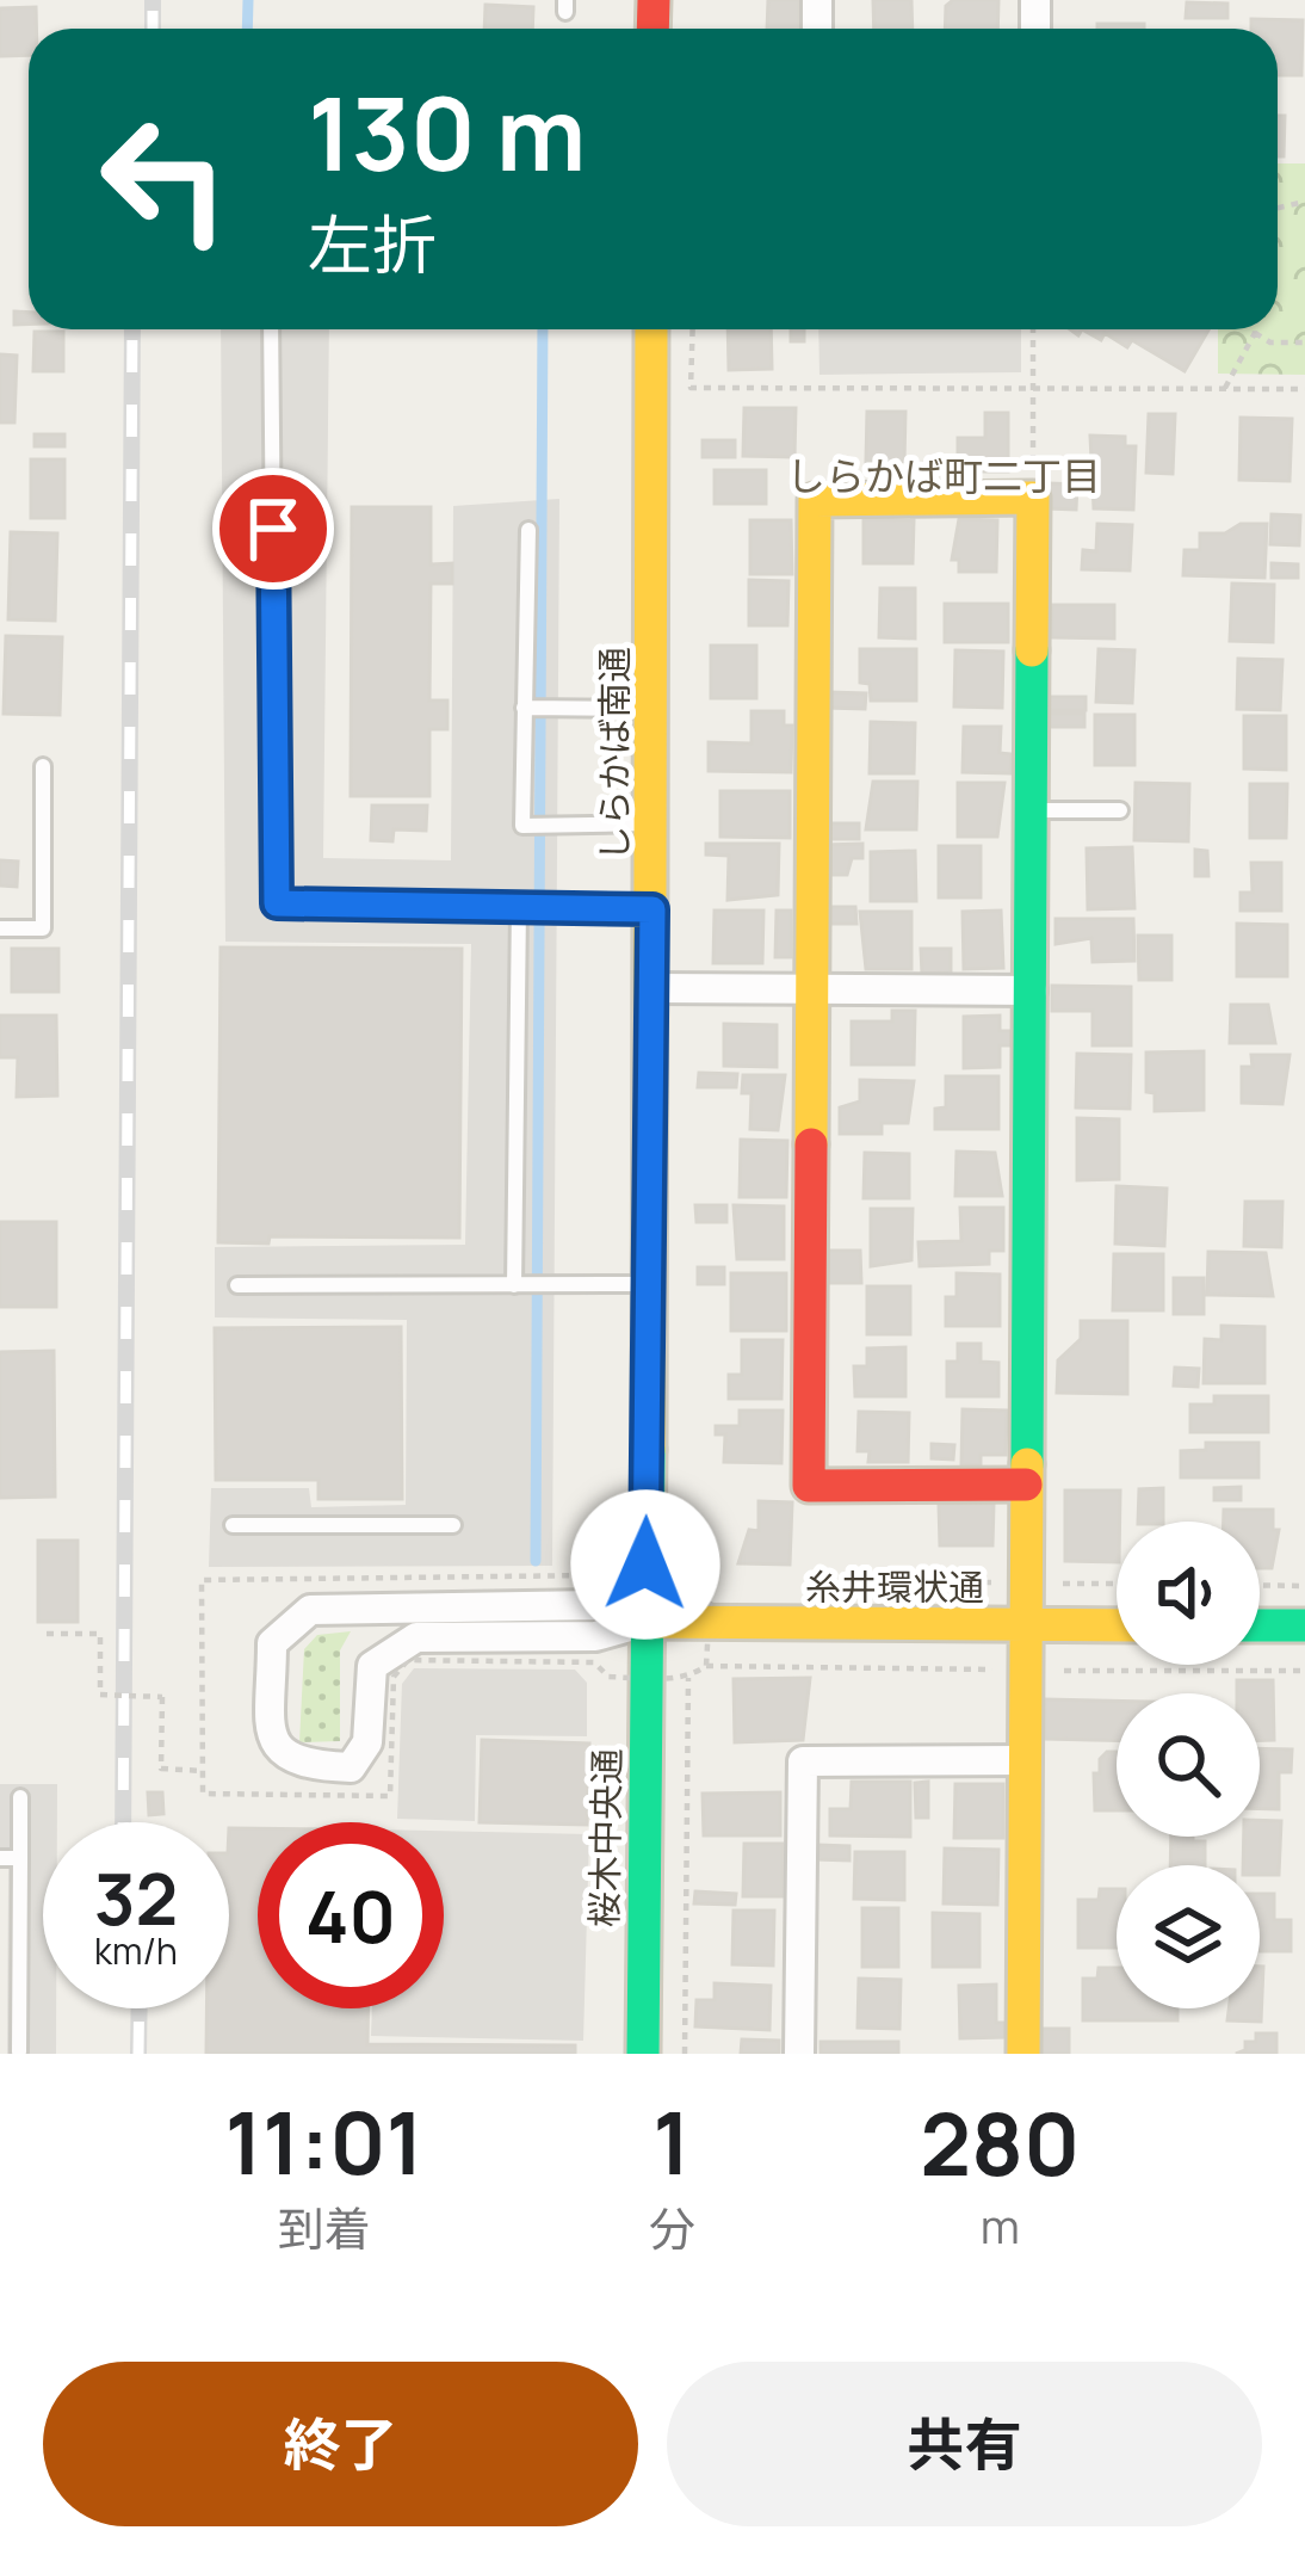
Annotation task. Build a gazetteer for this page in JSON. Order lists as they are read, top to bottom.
{
  "streets": {
    "street": ["しらかば南通", "糸井環状通", "桜木中央通"]
  },
  "crossings": [
    ["しらかば南通", "糸井環状通"],
    ["しらかば南通", "桜木中央通"],
    ["糸井環状通", "桜木中央通"]
  ],
  "districts": ["しらかば町二丁目"],
  "page": {
    "turn": ["130 m", "左折"],
    "speed": "32 km/h",
    "limit": "40",
    "eta": [
      "11:01",
      "到着",
      "1",
      "分",
      "280",
      "m"
    ],
    "buttons": ["終了", "共有"]
  }
}
